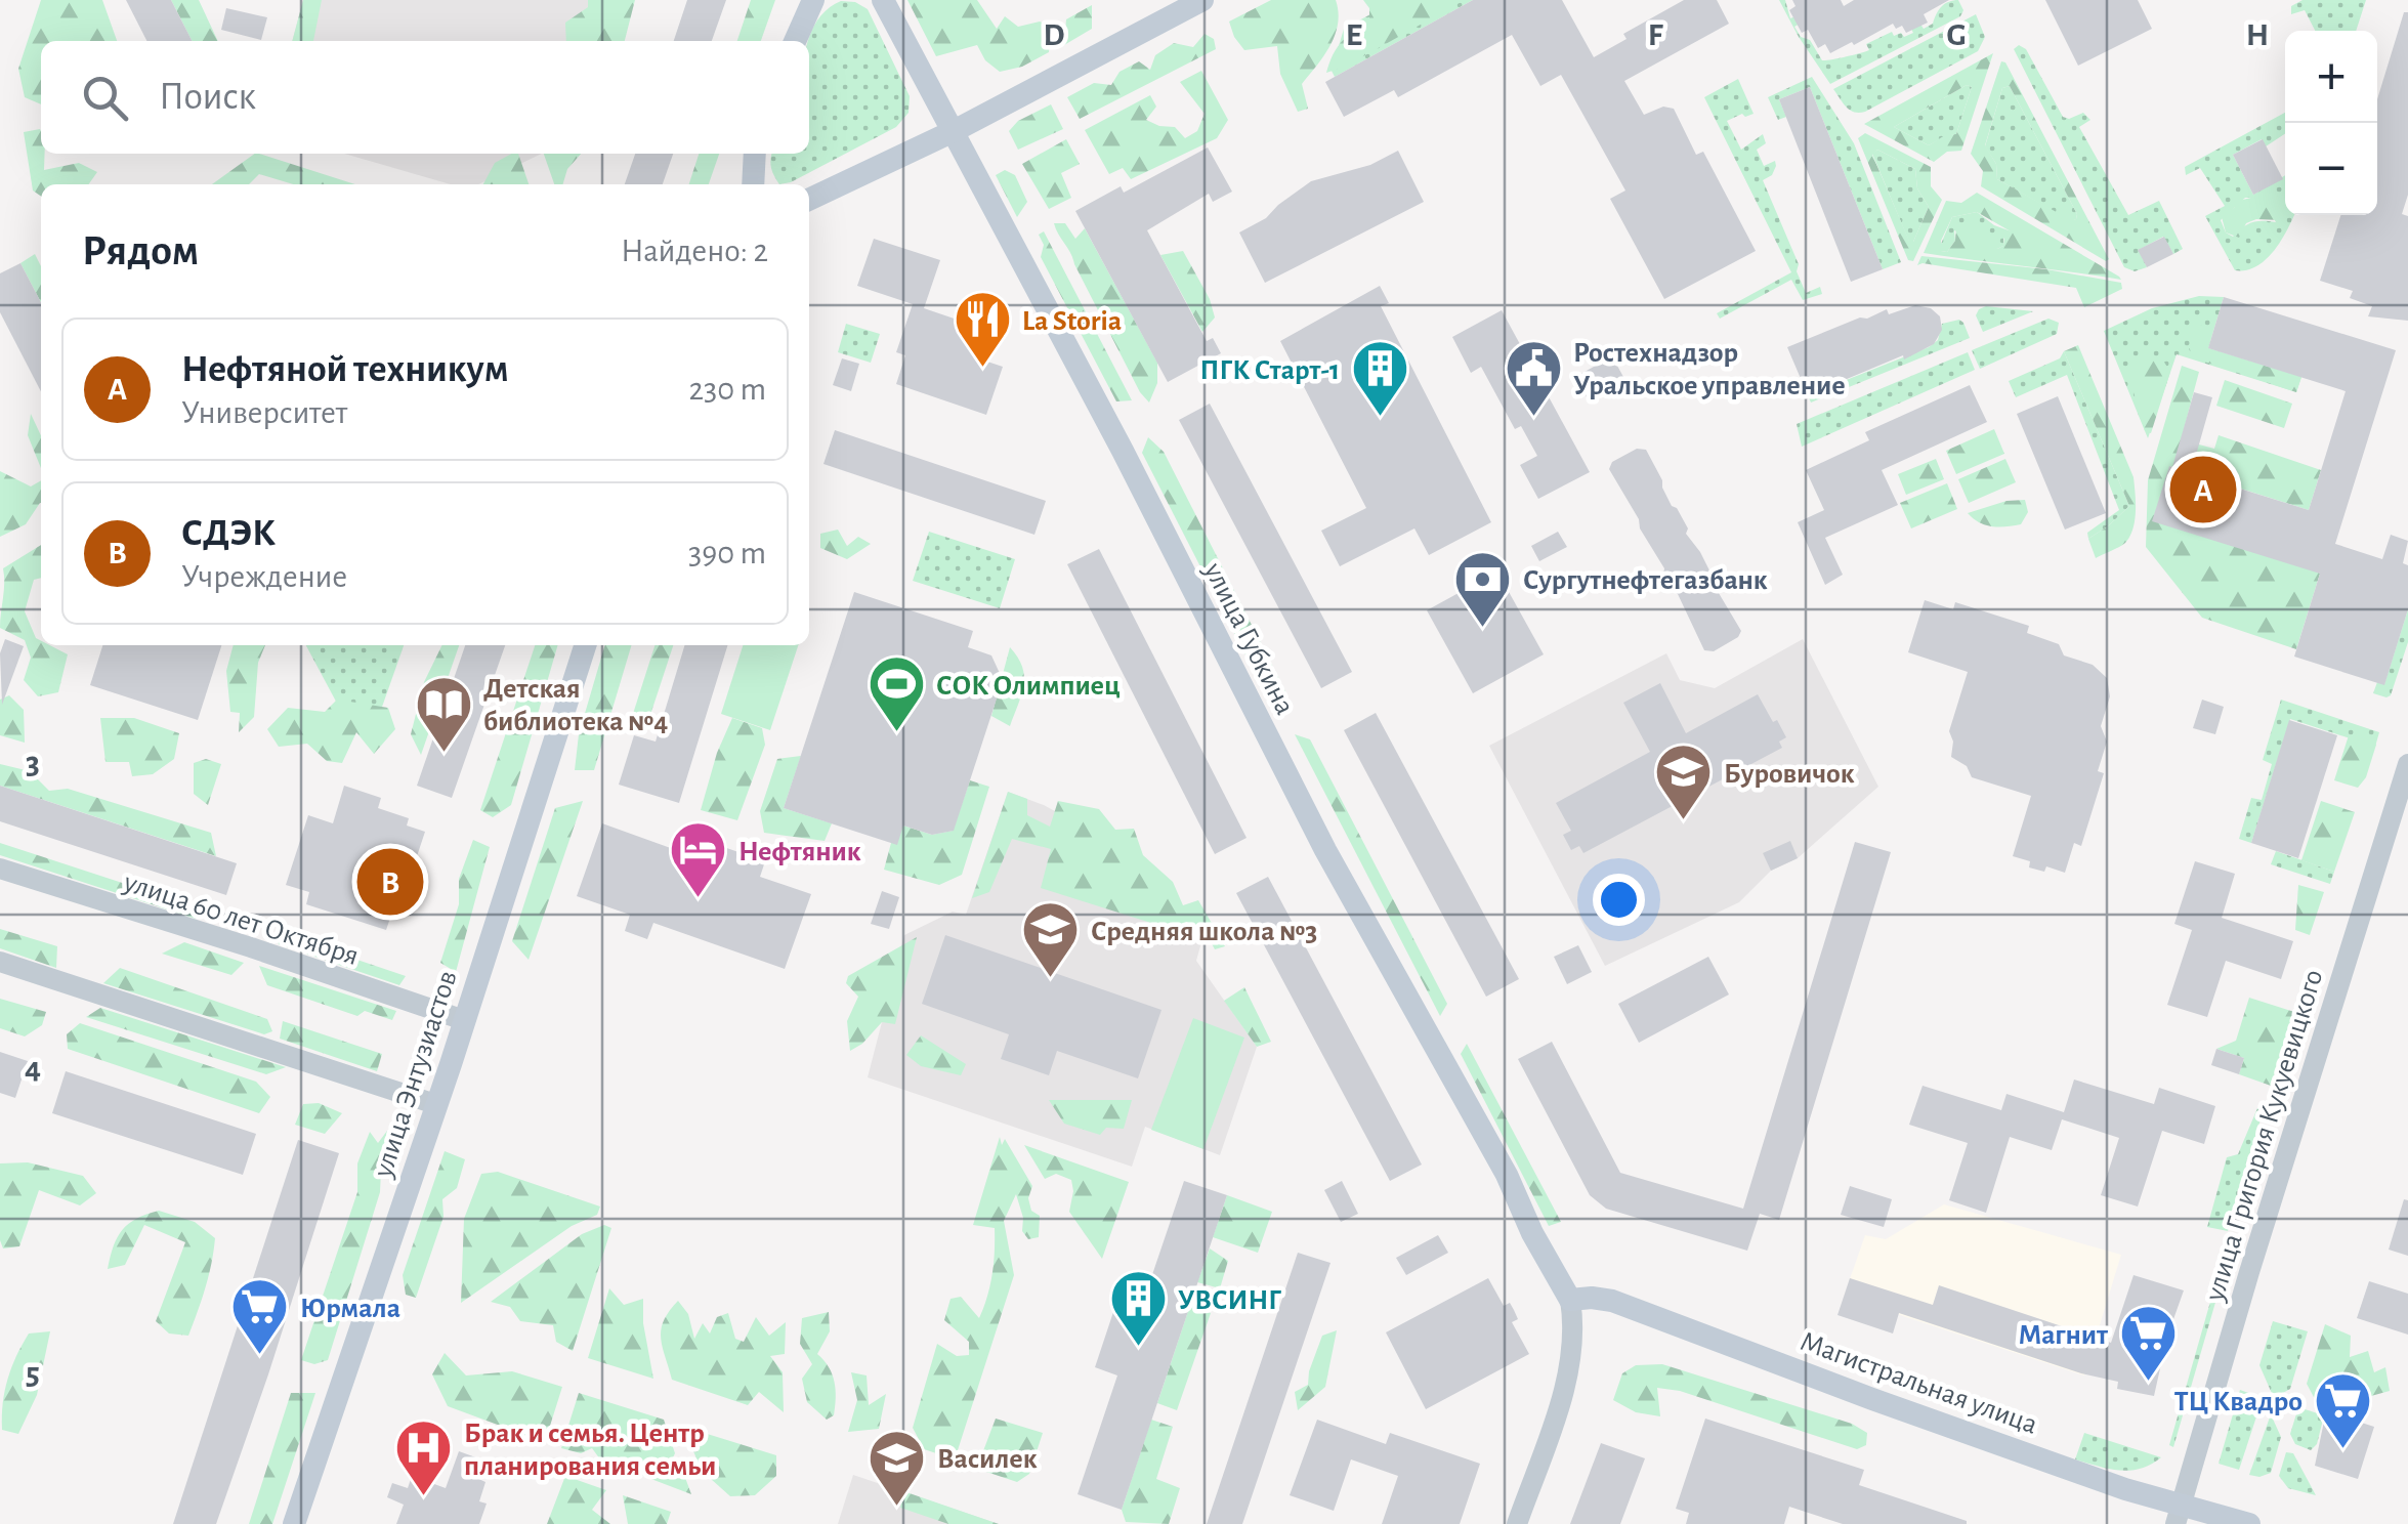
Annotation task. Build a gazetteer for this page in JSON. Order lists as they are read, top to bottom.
{
  "streets": {
    "main road": ["улица Губкина", "улица Энтузиастов", "Магистральная улица"],
    "street": ["улица 60 лет Октября", "улица Григория Кукуевицкого"]
  },
  "crossings": [
    ["улица Губкина", "Магистральная улица"],
    ["улица 60 лет Октября", "улица Энтузиастов"],
    ["улица Григория Кукуевицкого", "Магистральная улица"]
  ],
  "places": {
    "restaurant": ["La Storia"],
    "public building": ["Ростехнадзор Уральское управление"],
    "building": ["ПГК Старт-1", "УВСИНГ"],
    "bank": ["Сургутнефтегазбанк"],
    "sports": ["СОК Олимпиец"],
    "library": ["Детская библиотека №4"],
    "school or university": ["Буровичок", "Средняя школа №3", "Василек"],
    "hotel": ["Нефтяник"],
    "supermarket": ["Юрмала", "Магнит", "ТЦ Квадро"],
    "hospital": ["Брак и семья. Центр планирования семьи"]
  },
  "page": {
    "map_buttons": ["+", "−"],
    "search": "Поиск",
    "heading": ["Рядом", "Найдено: 2"],
    "list": [
      {
        "mark": "A",
        "name": "Нефтяной техникум",
        "note": "Университет",
        "value": "230 m"
      },
      {
        "mark": "B",
        "name": "СДЭК",
        "note": "Учреждение",
        "value": "390 m"
      }
    ],
    "pins": ["A", "B"]
  },
  "grid": {
    "columns": [
      "D",
      "E",
      "F",
      "G",
      "H"
    ],
    "rows": ["3", "4", "5"]
  }
}
